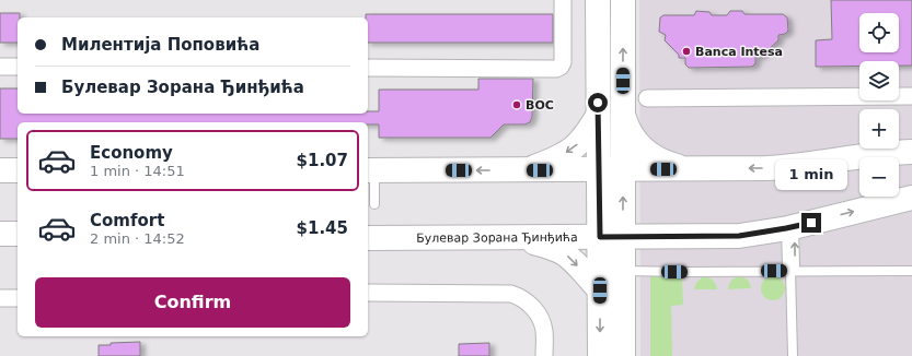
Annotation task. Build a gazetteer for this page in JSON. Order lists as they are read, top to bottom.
{
  "streets": {
    "street": ["Булевар Зорана Ђинђића"]
  },
  "places": ["Banca Intesa", "BOC"],
  "page": {
    "map_buttons": ["+", "−"],
    "banner": ["Милентија Поповића", "Булевар Зорана Ђинђића"],
    "list": [
      {
        "name": "Economy",
        "note": "1 min · 14:51",
        "value": "$1.07"
      },
      {
        "name": "Comfort",
        "note": "2 min · 14:52",
        "value": "$1.45"
      }
    ],
    "bubble": "1 min",
    "buttons": "Confirm"
  }
}
